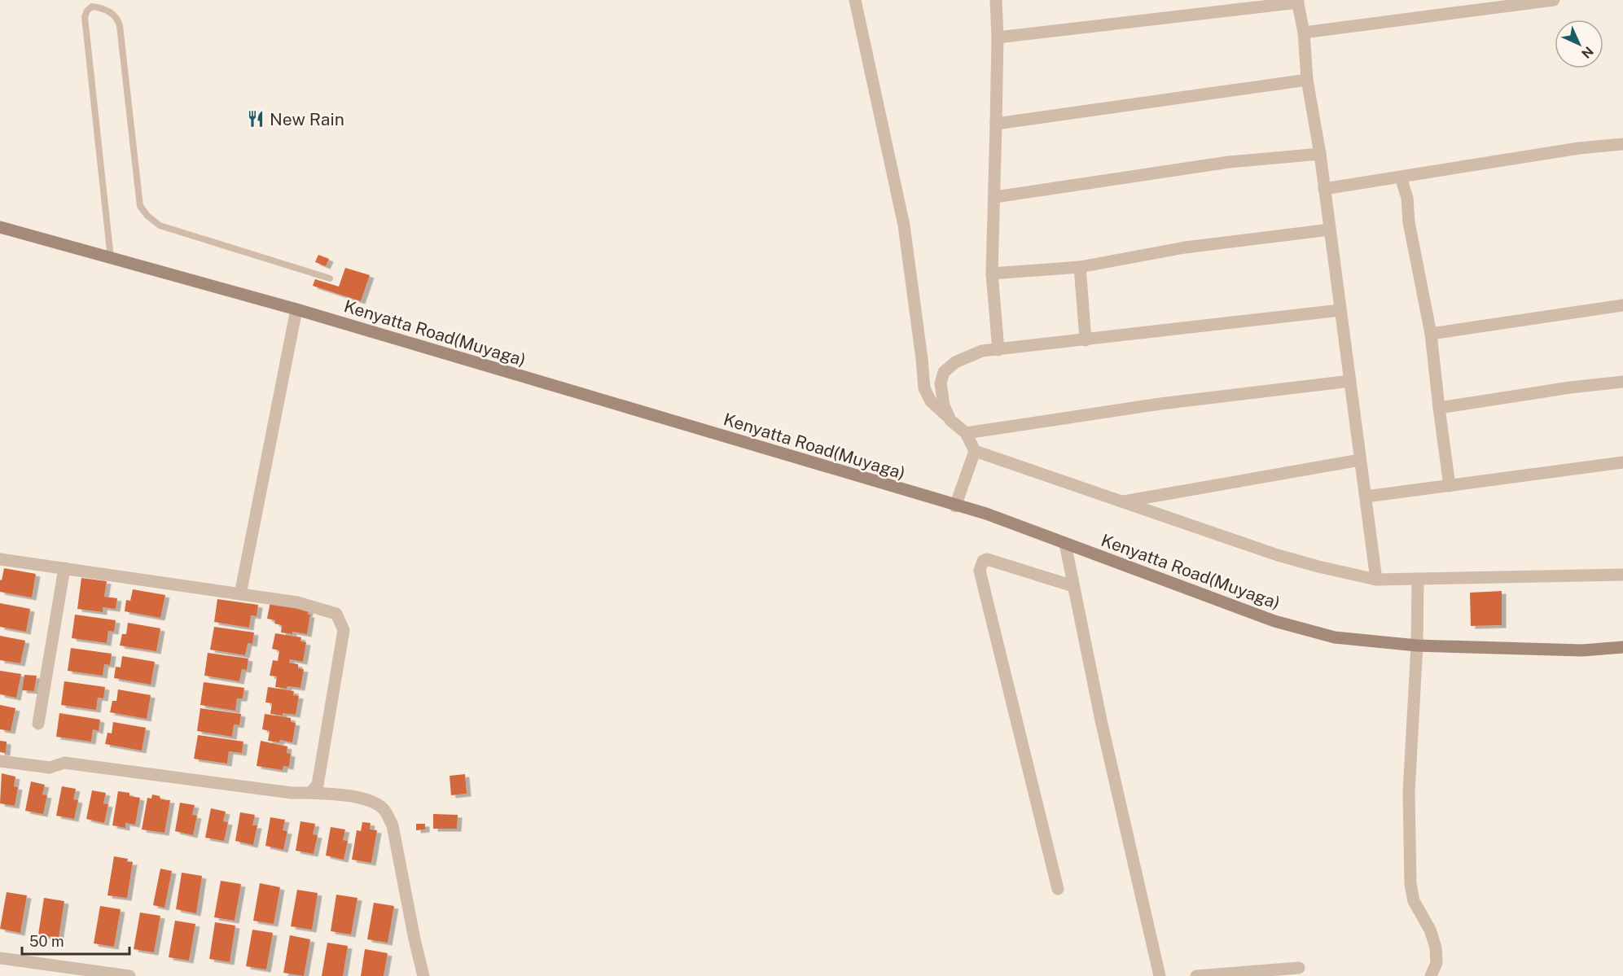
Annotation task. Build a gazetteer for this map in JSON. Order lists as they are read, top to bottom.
{
  "streets": {
    "main road": ["Kenyatta Road(Muyaga)"]
  },
  "places": {
    "restaurant": ["New Rain"]
  },
  "scale_bar": "50 m",
  "north": "bottom right"
}
